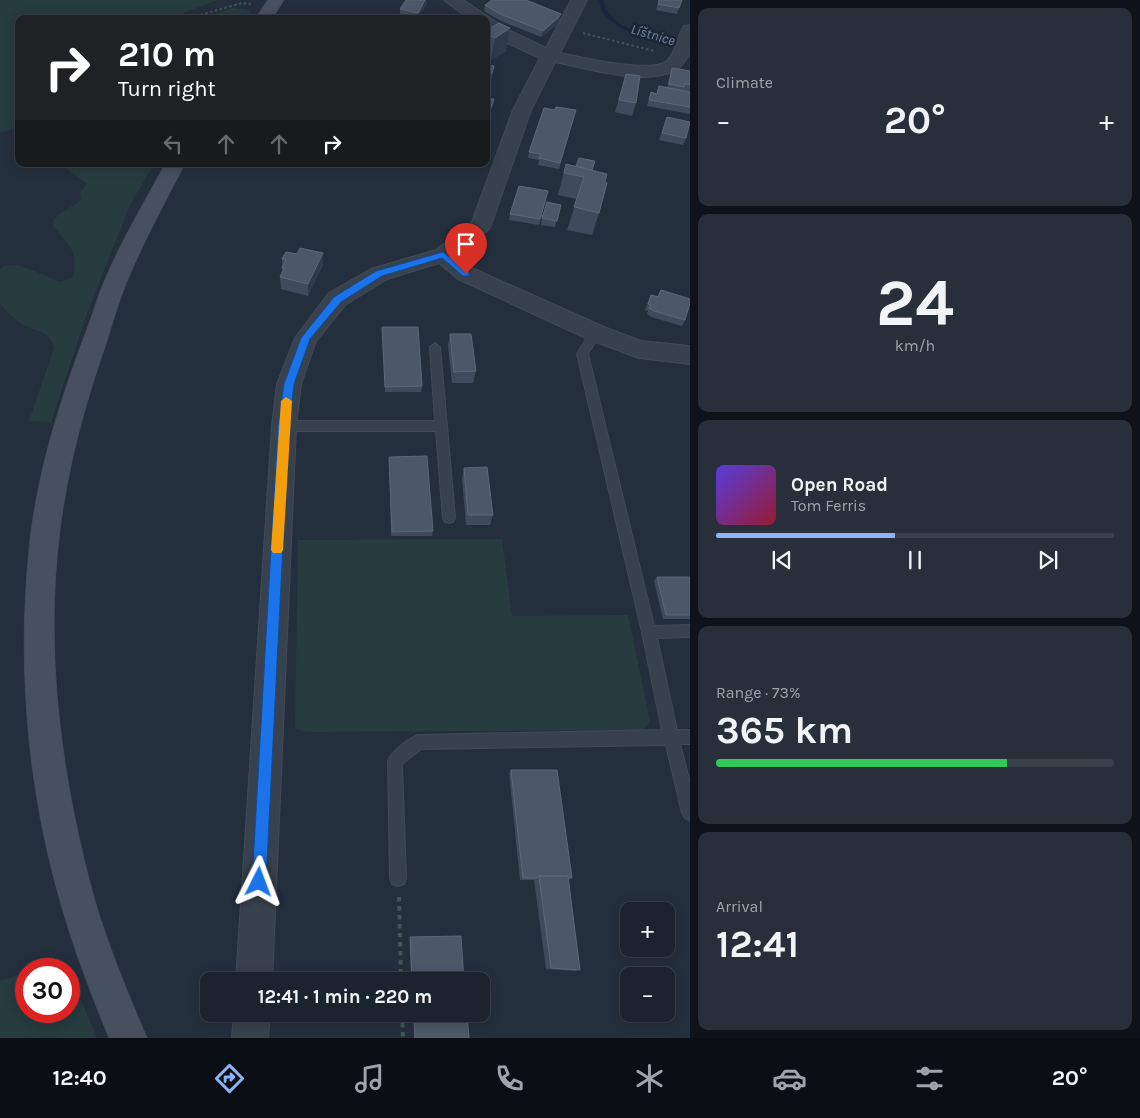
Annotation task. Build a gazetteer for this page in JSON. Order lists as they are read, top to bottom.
{
  "water": ["Líštnice"],
  "page": {
    "tile": [
      "Climate",
      ["24", "km/h"],
      ["Range · 73%", "365 km"],
      ["Arrival", "12:41"]
    ],
    "turn": ["210 m", "Turn right"],
    "heat": ["−", "20°", "+"],
    "song": ["Open Road", "Tom Ferris"],
    "map_buttons": ["+", "−"],
    "limit": "30",
    "trip": "12:41 · 1 min · 220 m",
    "tabs": ["12:40", "20°"]
  }
}
